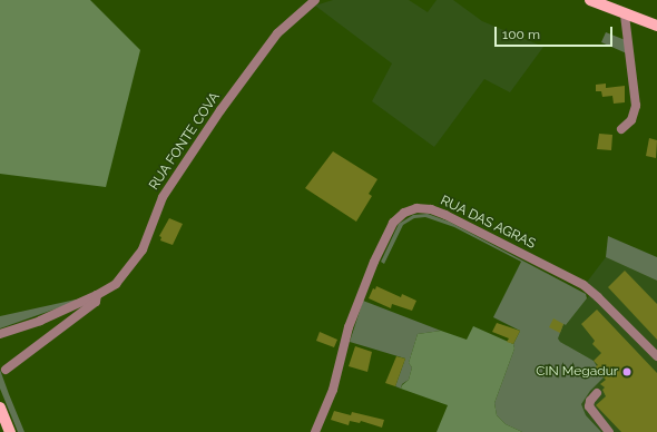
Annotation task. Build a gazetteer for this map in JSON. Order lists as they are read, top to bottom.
{
  "streets": {
    "street": ["RUA FONTE COVA", "RUA DAS AGRAS"]
  },
  "places": ["CIN Megadur"],
  "scale_bar": "100 m"
}
